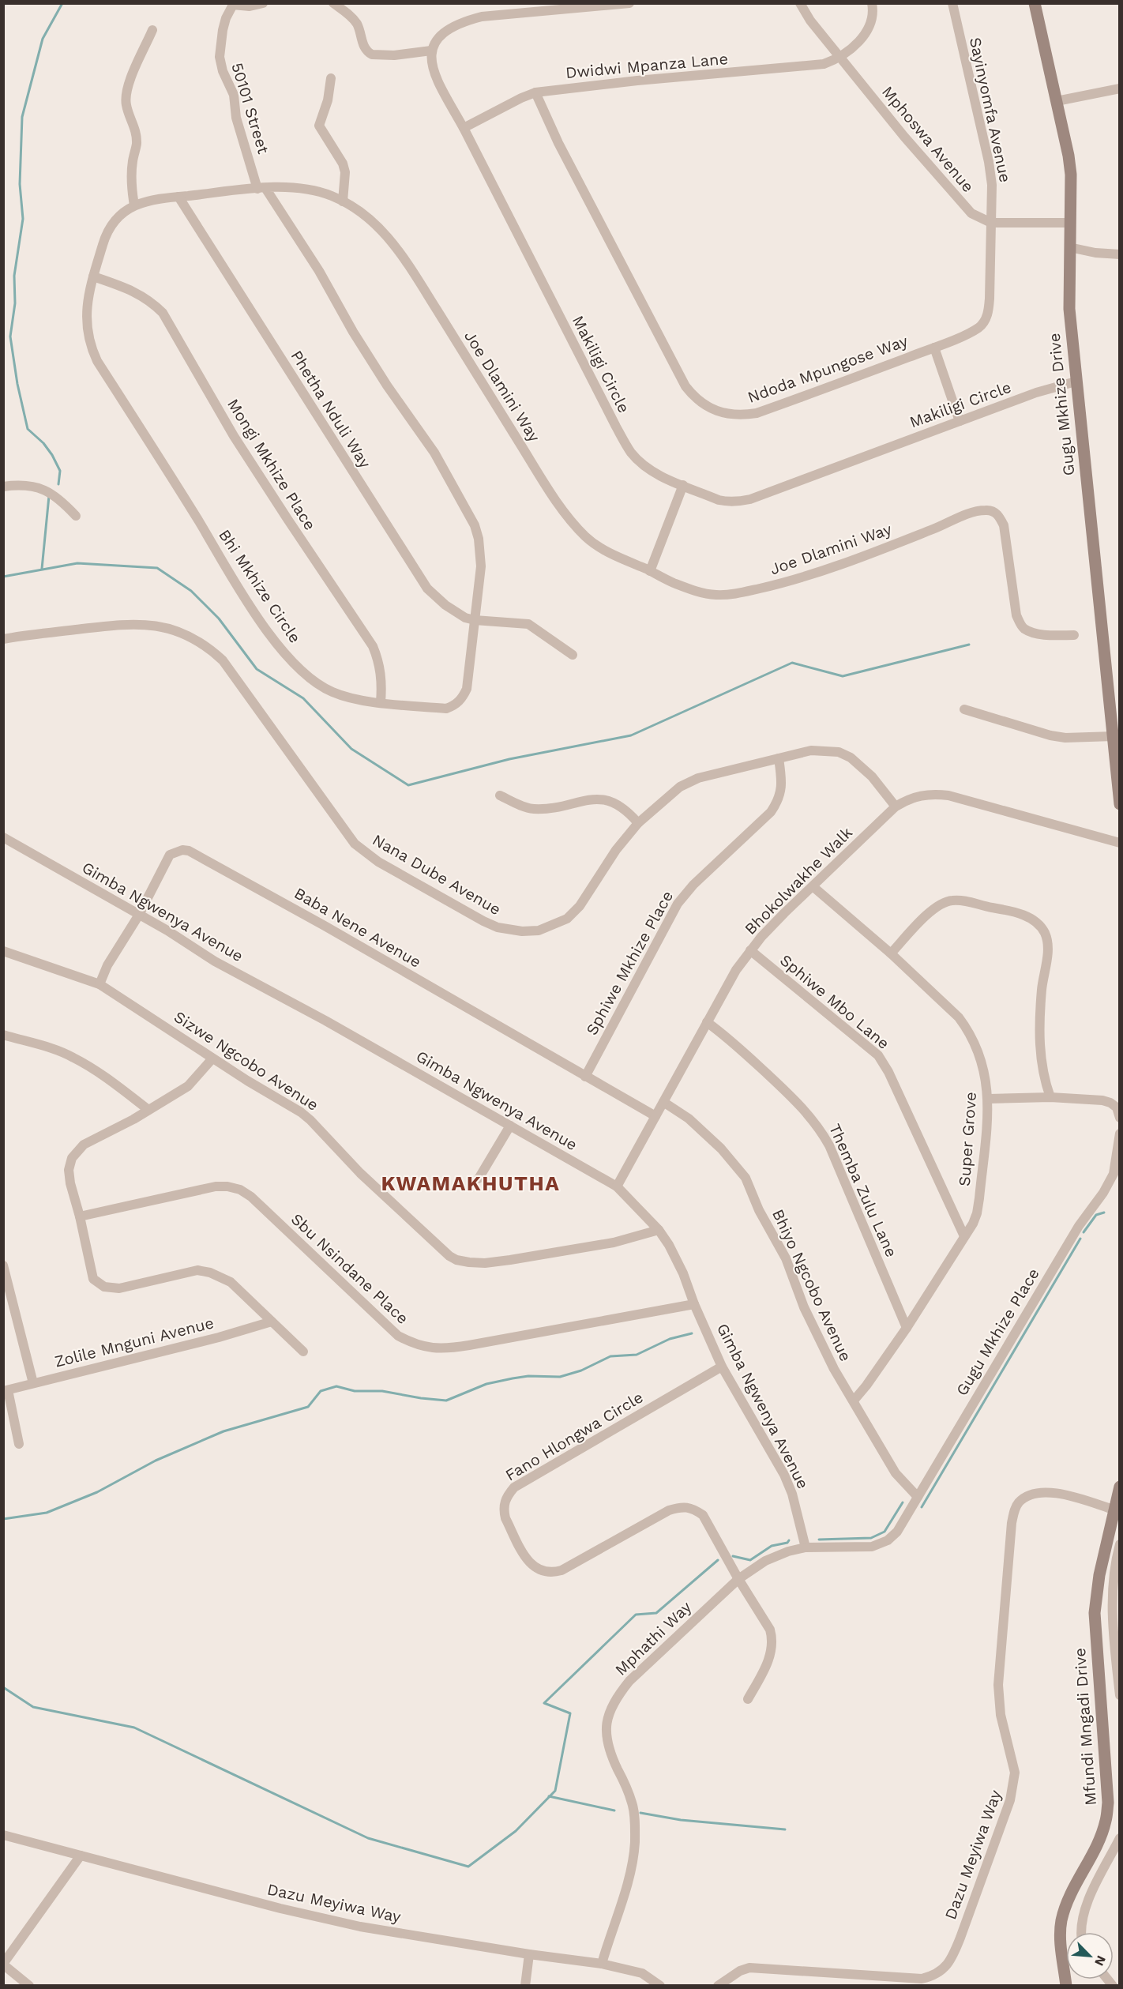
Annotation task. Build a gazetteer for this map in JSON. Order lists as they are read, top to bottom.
{
  "streets": {
    "street": [
      "Dwidwi Mpanza Lane",
      "50101 Street",
      "Sayinyomfa Avenue",
      "Mphoswa Avenue",
      "Makiligi Circle",
      "Ndoda Mpungose Way",
      "Joe Dlamini Way",
      "Gugu Mkhize Drive",
      "Phetha Nduli Way",
      "Mongi Mkhize Place",
      "Bhi Mkhize Circle",
      "Nana Dube Avenue",
      "Bhokolwakhe Walk",
      "Gimba Ngwenya Avenue",
      "Baba Nene Avenue",
      "Sphiwe Mkhize Place",
      "Sphiwe Mbo Lane",
      "Sizwe Ngcobo Avenue",
      "Super Grove",
      "Themba Zulu Lane",
      "Sbu Nsindane Place",
      "Bhiyo Ngcobo Avenue",
      "Gugu Mkhize Place",
      "Zolile Mnguni Avenue",
      "Fano Hlongwa Circle",
      "Mphathi Way",
      "Mfundi Mngadi Drive",
      "Dazu Meyiwa Way"
    ]
  },
  "crossings": [
    ["Dwidwi Mpanza Lane", "Mphoswa Avenue"],
    ["Dwidwi Mpanza Lane", "Makiligi Circle"],
    ["Dwidwi Mpanza Lane", "Ndoda Mpungose Way"],
    ["50101 Street", "Bhi Mkhize Circle"],
    ["Sayinyomfa Avenue", "Mphoswa Avenue"],
    ["Sayinyomfa Avenue", "Ndoda Mpungose Way"],
    ["Mphoswa Avenue", "Ndoda Mpungose Way"],
    ["Mphoswa Avenue", "Gugu Mkhize Drive"],
    ["Makiligi Circle", "Gugu Mkhize Drive"],
    ["Joe Dlamini Way", "Bhi Mkhize Circle"],
    ["Phetha Nduli Way", "Bhi Mkhize Circle"],
    ["Mongi Mkhize Place", "Bhi Mkhize Circle"],
    ["Nana Dube Avenue", "Bhokolwakhe Walk"],
    ["Nana Dube Avenue", "Sphiwe Mkhize Place"],
    ["Bhokolwakhe Walk", "Gimba Ngwenya Avenue"],
    ["Bhokolwakhe Walk", "Baba Nene Avenue"],
    ["Bhokolwakhe Walk", "Sphiwe Mbo Lane"],
    ["Bhokolwakhe Walk", "Super Grove"],
    ["Bhokolwakhe Walk", "Themba Zulu Lane"],
    ["Bhokolwakhe Walk", "Bhiyo Ngcobo Avenue"],
    ["Gimba Ngwenya Avenue", "Baba Nene Avenue"],
    ["Gimba Ngwenya Avenue", "Sizwe Ngcobo Avenue"],
    ["Gimba Ngwenya Avenue", "Sbu Nsindane Place"],
    ["Gimba Ngwenya Avenue", "Fano Hlongwa Circle"],
    ["Gimba Ngwenya Avenue", "Mphathi Way"],
    ["Baba Nene Avenue", "Sphiwe Mkhize Place"],
    ["Baba Nene Avenue", "Sizwe Ngcobo Avenue"],
    ["Sphiwe Mbo Lane", "Super Grove"],
    ["Super Grove", "Themba Zulu Lane"],
    ["Super Grove", "Bhiyo Ngcobo Avenue"],
    ["Bhiyo Ngcobo Avenue", "Gugu Mkhize Place"],
    ["Gugu Mkhize Place", "Mphathi Way"],
    ["Fano Hlongwa Circle", "Mphathi Way"],
    ["Mphathi Way", "Dazu Meyiwa Way"],
    ["Mfundi Mngadi Drive", "Dazu Meyiwa Way"]
  ],
  "districts": ["KWAMAKHUTHA"],
  "north": "bottom right"
}
